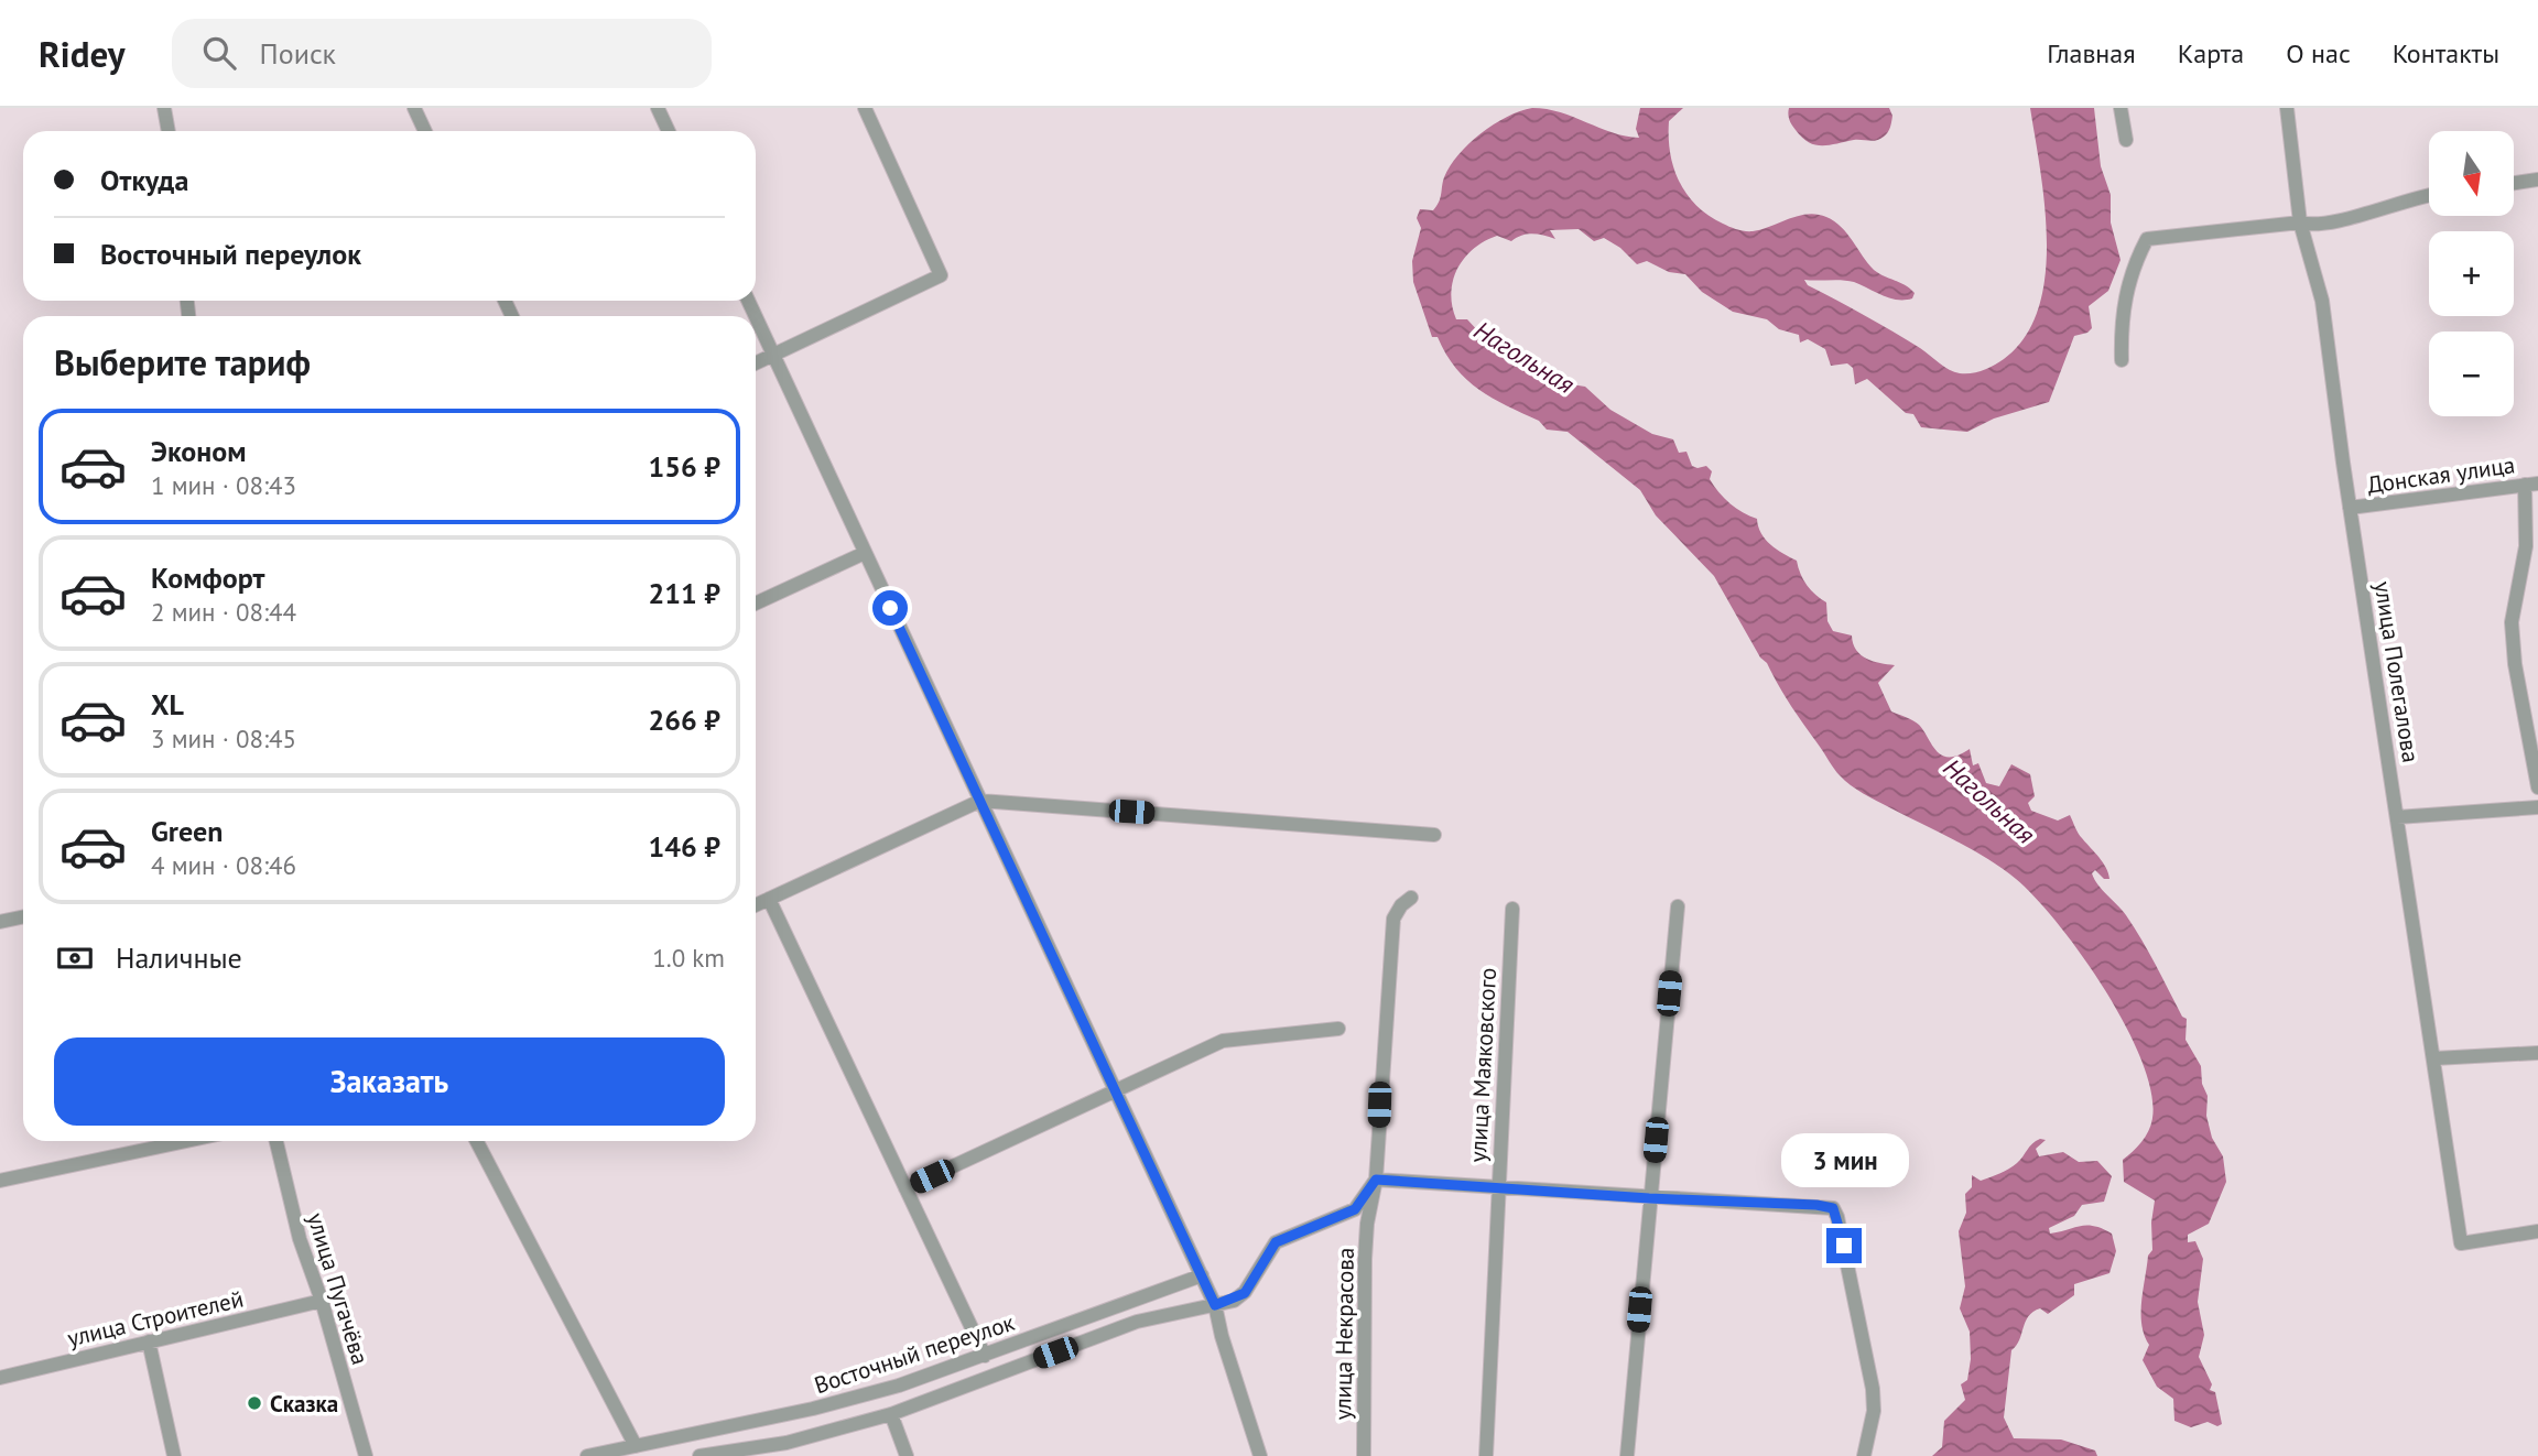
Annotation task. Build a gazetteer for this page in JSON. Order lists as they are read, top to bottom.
{
  "streets": {
    "street": [
      "Донская улица",
      "улица Полегалова",
      "улица Маяковского",
      "улица Пугачёва",
      "улица Строителей",
      "улица Некрасова",
      "Восточный переулок"
    ]
  },
  "crossings": [
    ["Донская улица", "улица Полегалова"],
    ["улица Пугачёва", "улица Строителей"],
    ["улица Некрасова", "Восточный переулок"]
  ],
  "water": ["Нагольная"],
  "places": ["Сказка"],
  "north": "bottom",
  "page": {
    "header": "Ridey",
    "search": "Поиск",
    "nav": [
      "Главная",
      "Карта",
      "О нас",
      "Контакты"
    ],
    "map_buttons": ["+", "−"],
    "banner": ["Откуда", "Восточный переулок"],
    "heading": "Выберите тариф",
    "list": [
      {
        "name": "Эконом",
        "note": "1 мин · 08:43",
        "value": "156 ₽"
      },
      {
        "name": "Комфорт",
        "note": "2 мин · 08:44",
        "value": "211 ₽"
      },
      {
        "name": "XL",
        "note": "3 мин · 08:45",
        "value": "266 ₽"
      },
      {
        "name": "Green",
        "note": "4 мин · 08:46",
        "value": "146 ₽"
      }
    ],
    "pay": ["Наличные", "1.0 km"],
    "buttons": "Заказать",
    "bubble": "3 мин"
  }
}
